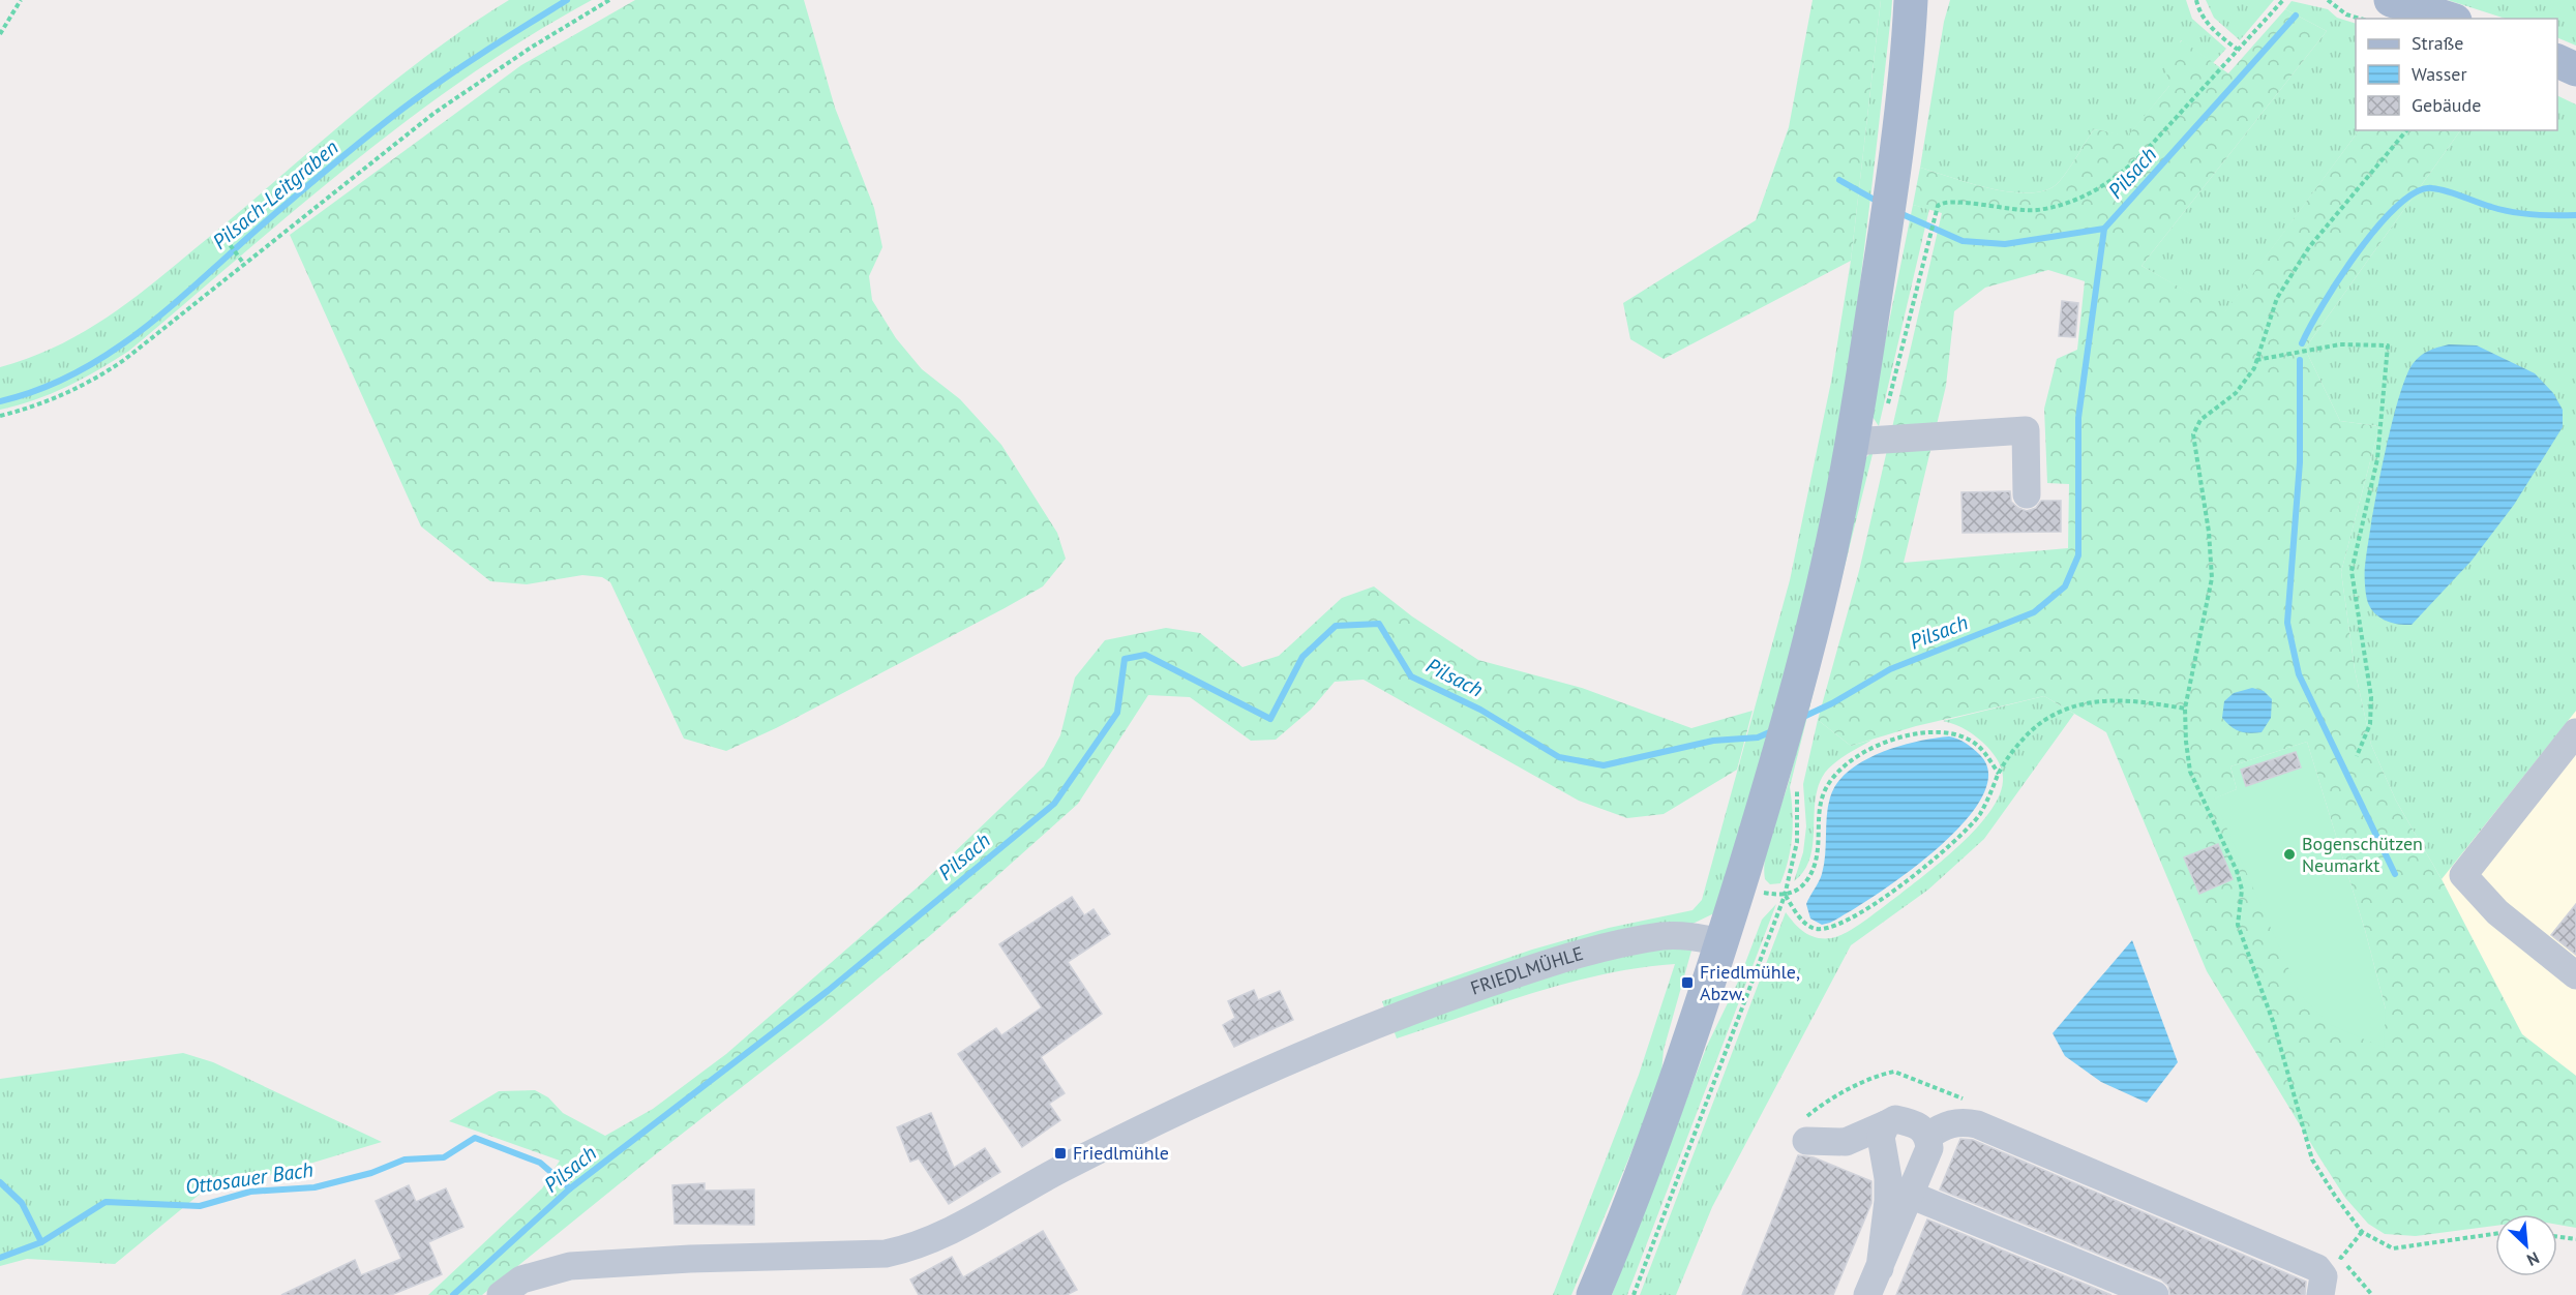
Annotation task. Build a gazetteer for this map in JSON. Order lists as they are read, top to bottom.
{
  "streets": {
    "street": ["FRIEDLMÜHLE"]
  },
  "water": ["Pilsach", "Pilsach-Leitgraben", "Ottosauer Bach"],
  "places": {
    "other": ["Bogenschützen Neumarkt"],
    "transit": ["Friedlmühle, Abzw.", "Friedlmühle"]
  },
  "legend": ["Straße", "Wasser", "Gebäude"],
  "north": "bottom right"
}
